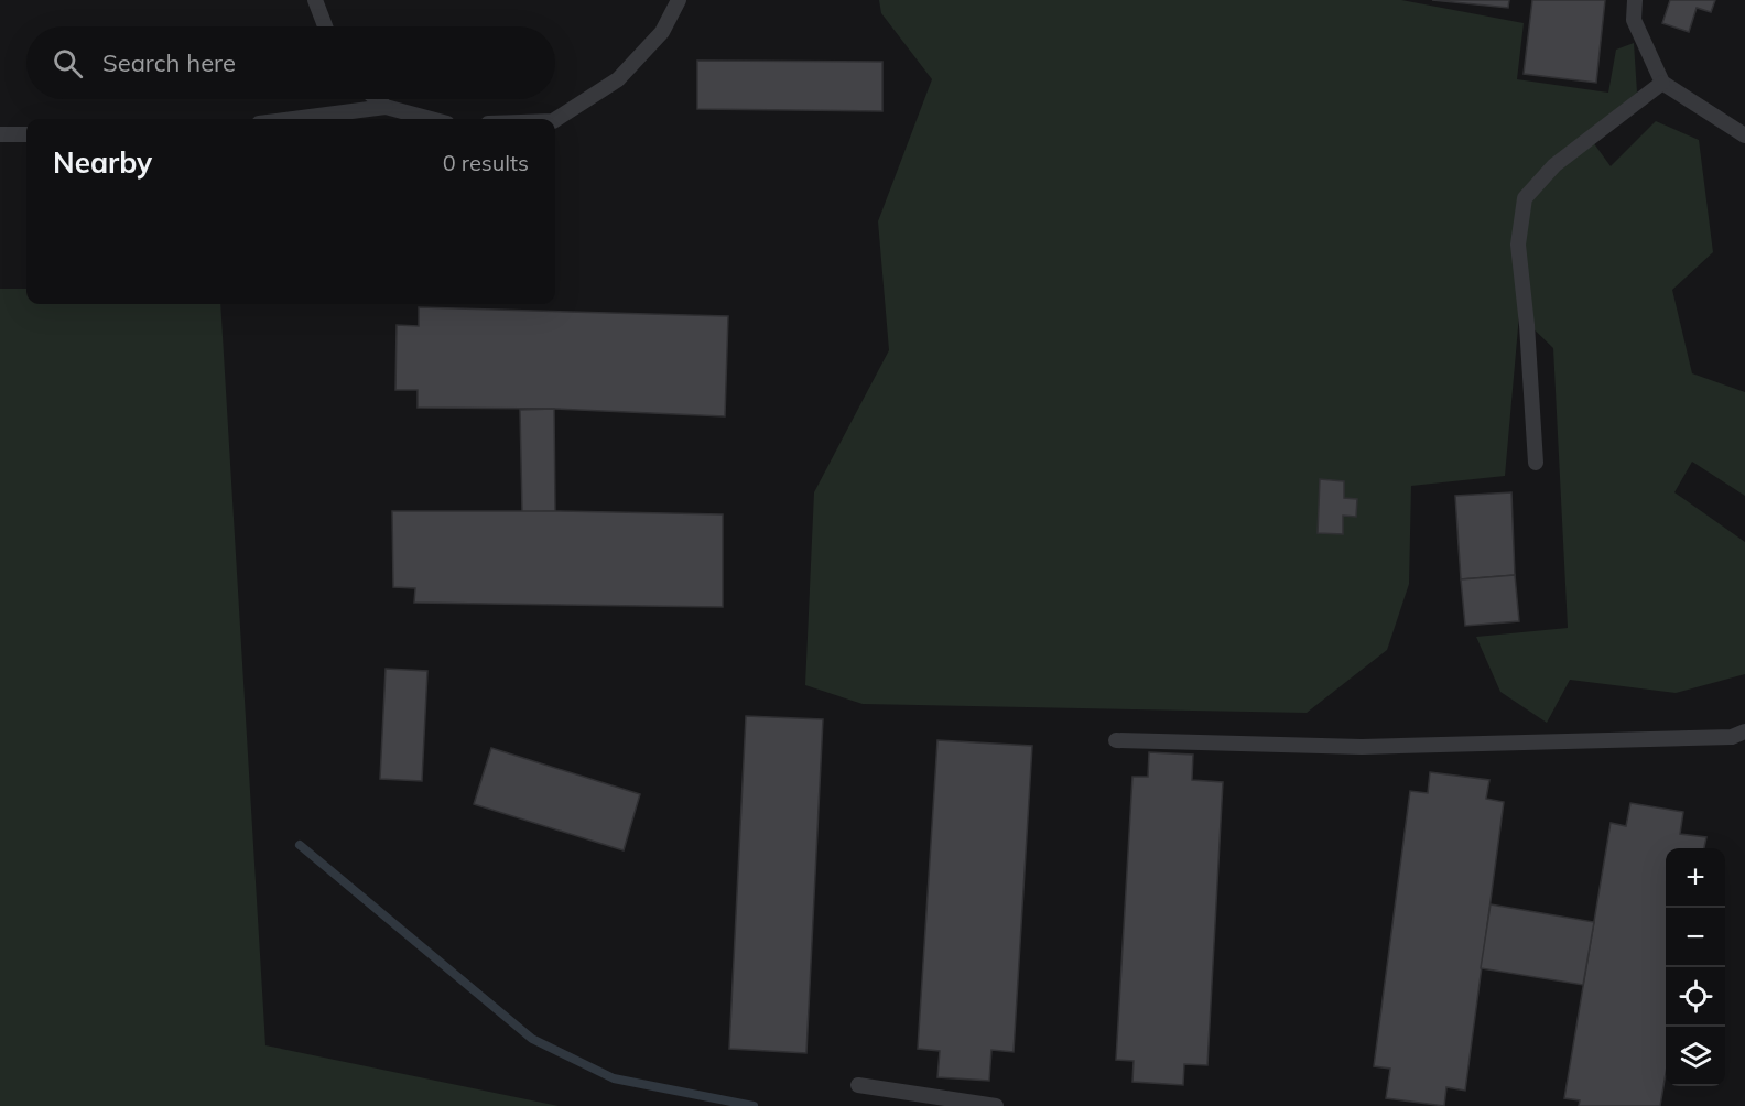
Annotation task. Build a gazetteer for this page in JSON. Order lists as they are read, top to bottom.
{
  "page": {
    "search": "Search here",
    "heading": ["Nearby", "0 results"],
    "map_buttons": ["+", "−"]
  }
}
